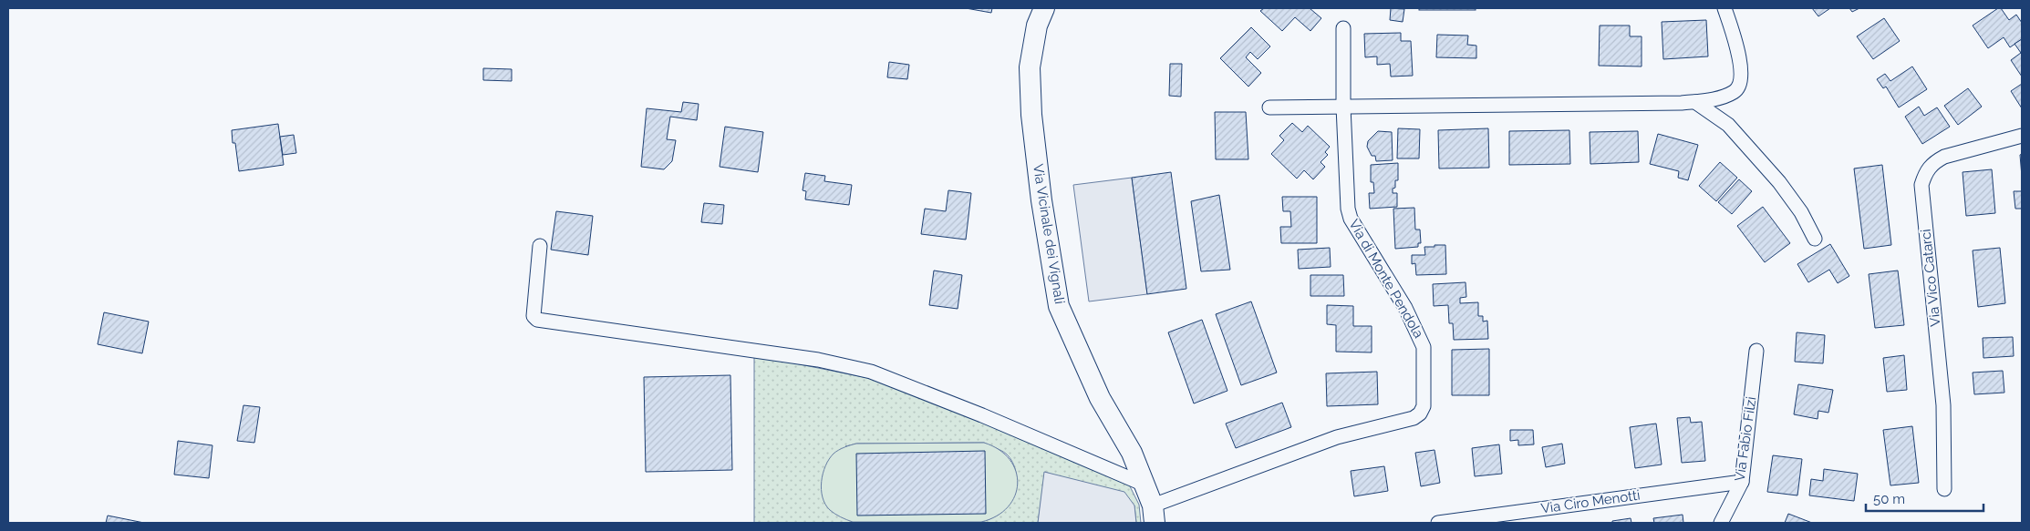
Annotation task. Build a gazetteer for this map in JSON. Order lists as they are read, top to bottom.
{
  "streets": {
    "street": [
      "Via Vicinale dei Vignali",
      "Via Vico Catarci",
      "Via di Monte Pendola",
      "Via Fabio Filzi",
      "Via Ciro Menotti"
    ]
  },
  "crossings": [
    ["Via Vicinale dei Vignali", "Via di Monte Pendola"],
    ["Via Fabio Filzi", "Via Ciro Menotti"]
  ],
  "scale_bar": "50 m"
}
